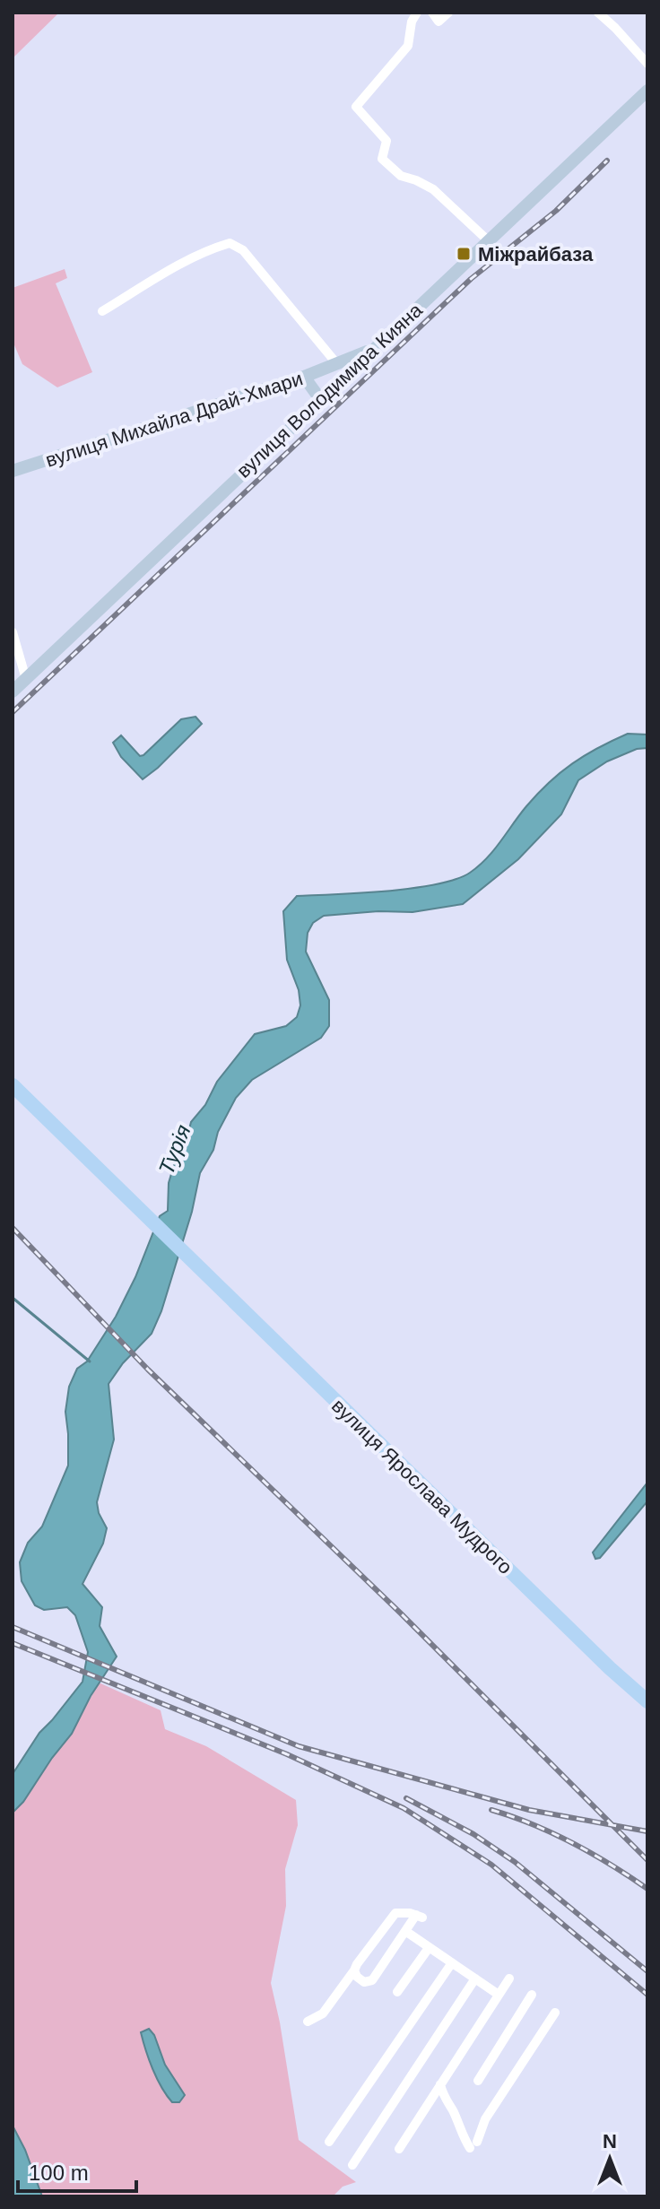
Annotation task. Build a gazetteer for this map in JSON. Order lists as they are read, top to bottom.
{
  "streets": {
    "highway": ["вулиця Ярослава Мудрого"],
    "main road": ["вулиця Володимира Кияна", "вулиця Михайла Драй-Хмари"]
  },
  "crossings": [
    ["вулиця Володимира Кияна", "вулиця Михайла Драй-Хмари"]
  ],
  "water": ["Турія"],
  "places": {
    "transit": ["Міжрайбаза"]
  },
  "scale_bar": "100 m",
  "north": "top"
}
